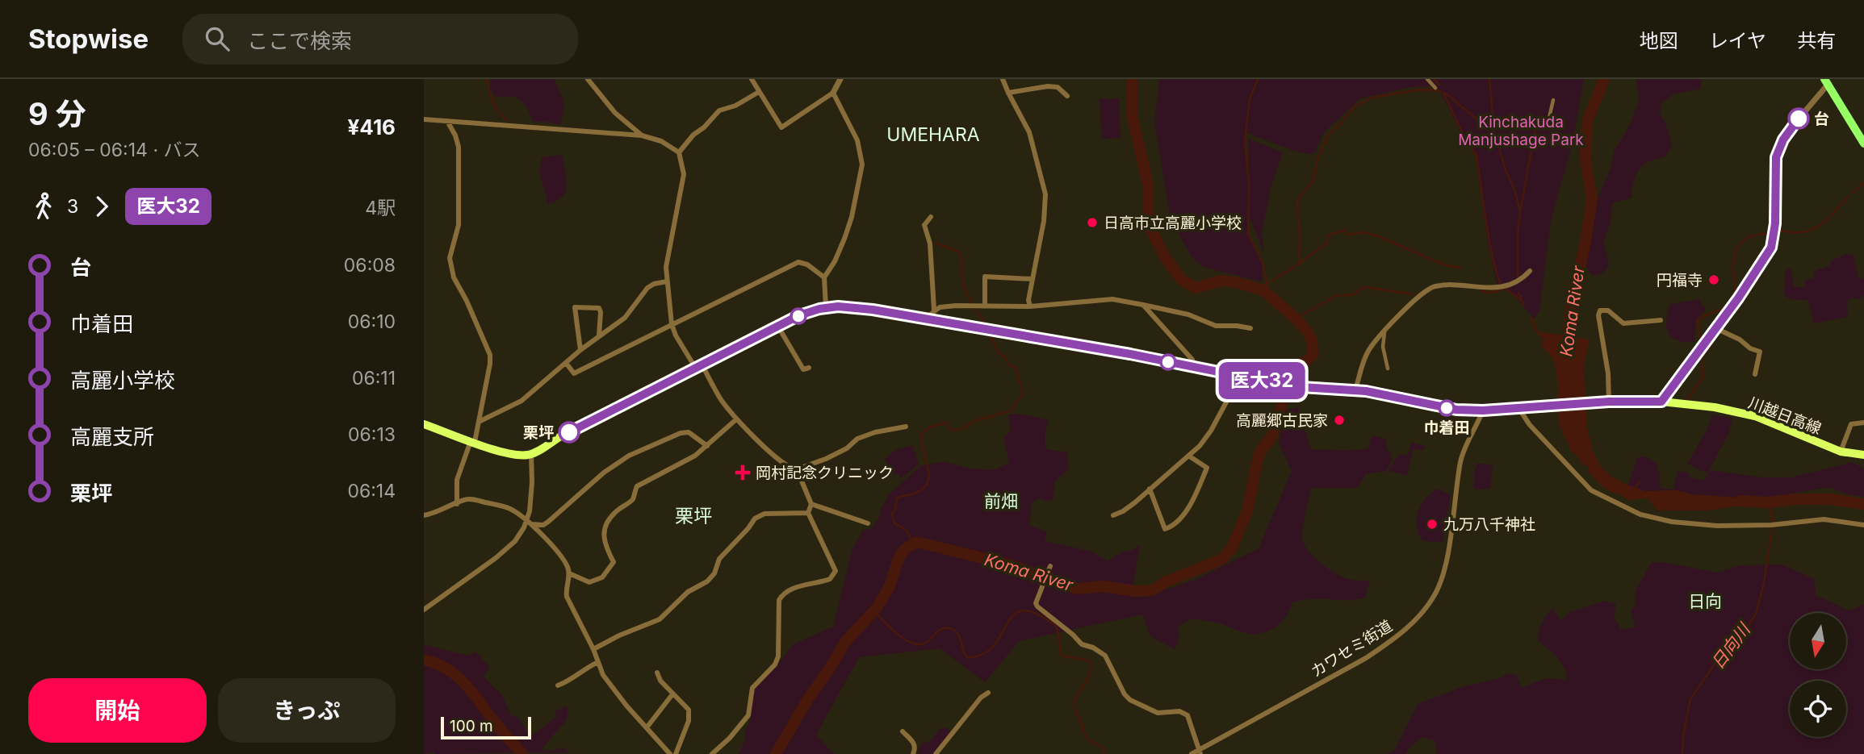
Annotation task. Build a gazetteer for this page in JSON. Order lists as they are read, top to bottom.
{
  "streets": {
    "main road": ["川越日高線"],
    "street": ["カワセミ街道"]
  },
  "crossings": [
    ["川越日高線", "カワセミ街道"]
  ],
  "districts": [
    "UMEHARA",
    "前畑",
    "栗坪",
    "日向"
  ],
  "water": ["Koma River", "日向川"],
  "parks": ["Kinchakuda Manjushage Park"],
  "places": {
    "other": [
      "台",
      "日高市立高麗小学校",
      "円福寺",
      "巾着田",
      "高麗郷古民家",
      "栗坪",
      "九万八千神社"
    ],
    "health": ["岡村記念クリニック"]
  },
  "lines": ["bus line 医大32"],
  "scale_bar": "100 m",
  "north": "bottom",
  "page": {
    "header": "Stopwise",
    "search": "ここで検索",
    "nav": ["地図", "レイヤ", "共有"],
    "heading": ["9 分", "06:05 – 06:14 · バス", "¥416"],
    "on_map": "医大32",
    "legs": ["3", "医大32", "4駅"],
    "list": [
      {
        "name": "台",
        "value": "06:08"
      },
      {
        "name": "巾着田",
        "value": "06:10"
      },
      {
        "name": "高麗小学校",
        "value": "06:11"
      },
      {
        "name": "高麗支所",
        "value": "06:13"
      },
      {
        "name": "栗坪",
        "value": "06:14"
      }
    ],
    "buttons": ["開始", "きっぷ"],
    "scale": "100 m"
  }
}
